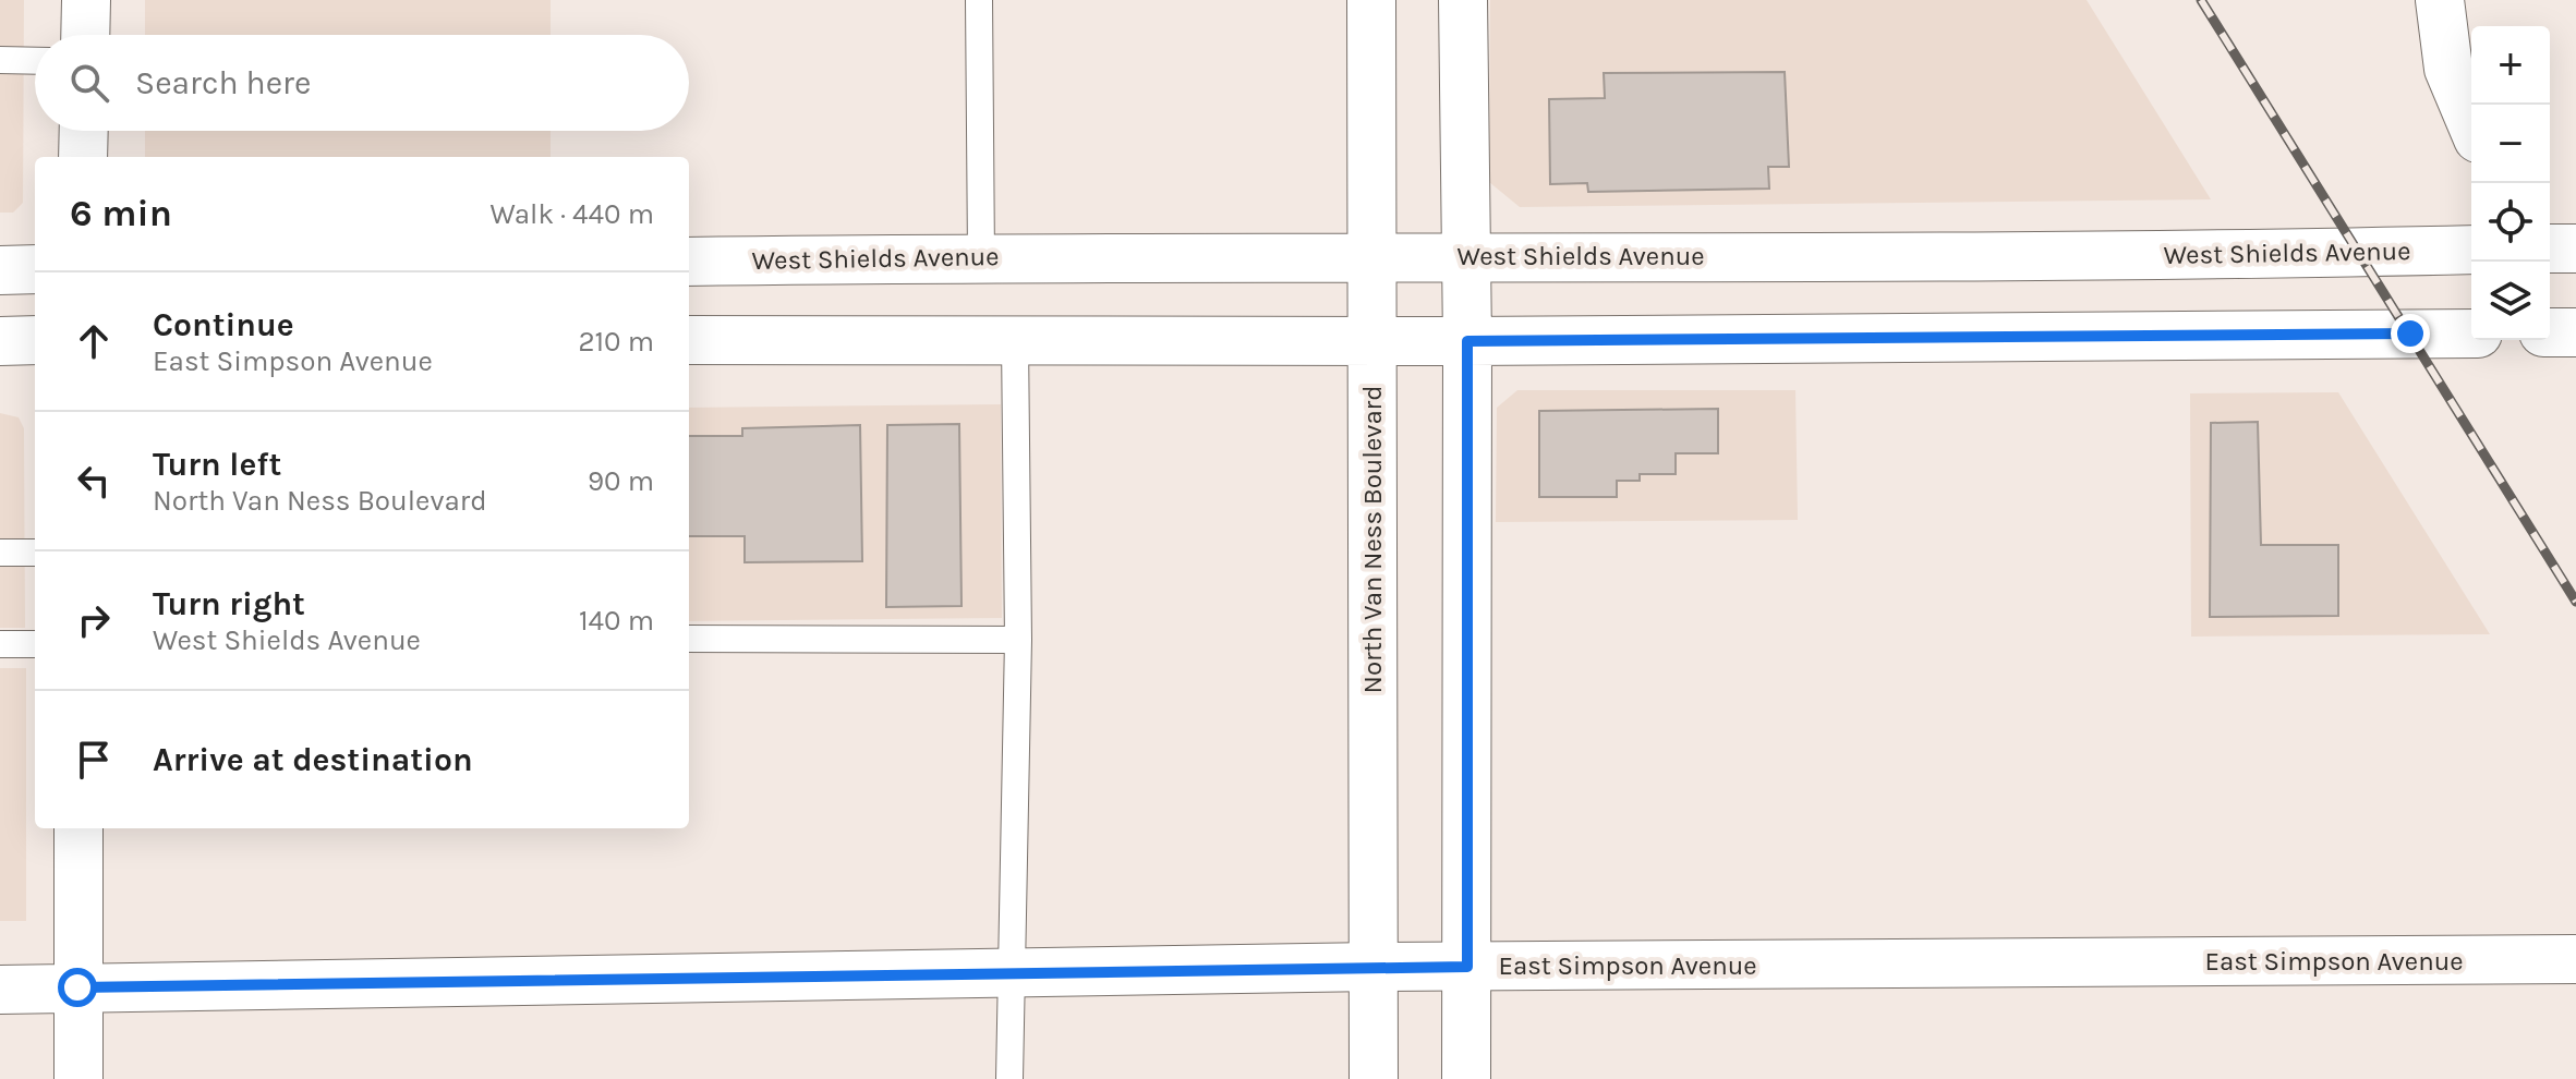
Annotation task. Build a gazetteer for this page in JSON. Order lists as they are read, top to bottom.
{
  "streets": {
    "street": ["West Shields Avenue", "North Van Ness Boulevard", "East Simpson Avenue"]
  },
  "crossings": [
    ["West Shields Avenue", "North Van Ness Boulevard"],
    ["North Van Ness Boulevard", "East Simpson Avenue"]
  ],
  "page": {
    "map_buttons": ["+", "−"],
    "search": "Search here",
    "heading": ["6 min", "Walk · 440 m"],
    "list": [
      ["Continue", "East Simpson Avenue", "210 m"],
      ["Turn left", "North Van Ness Boulevard", "90 m"],
      ["Turn right", "West Shields Avenue", "140 m"],
      "Arrive at destination"
    ]
  }
}
